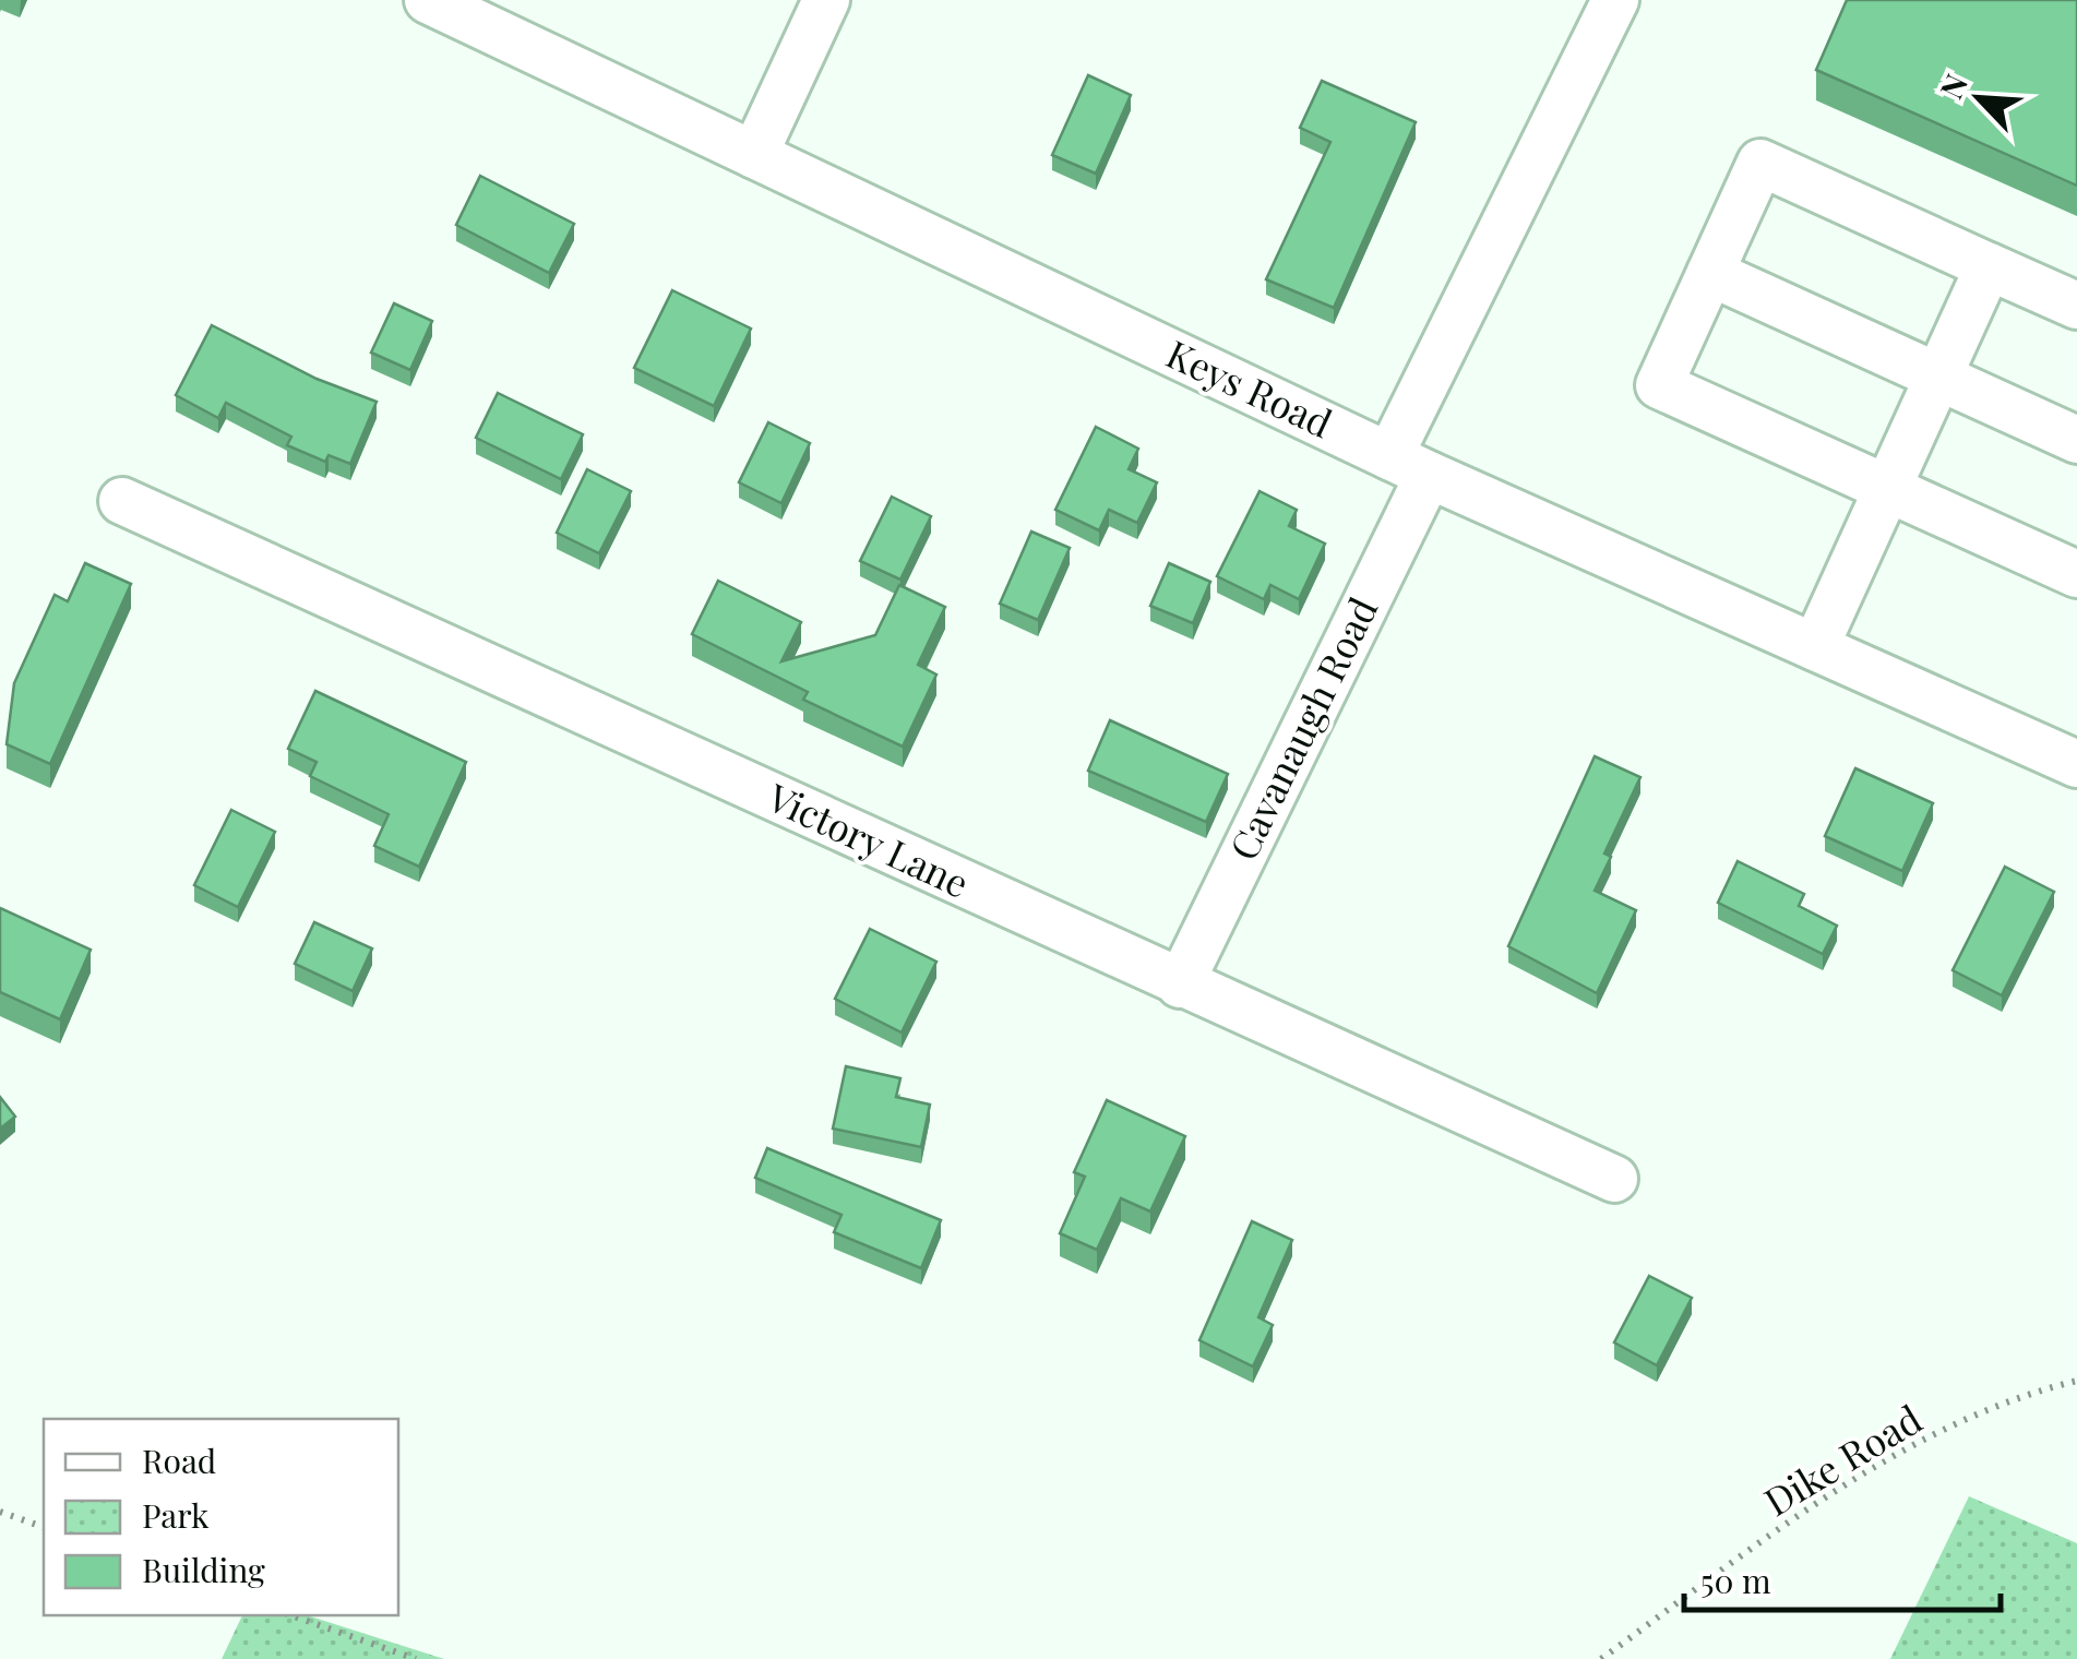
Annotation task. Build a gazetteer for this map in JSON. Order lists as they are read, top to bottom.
{
  "streets": {
    "street": ["Keys Road", "Cavanaugh Road", "Victory Lane"],
    "path": ["Dike Road"]
  },
  "crossings": [
    ["Keys Road", "Cavanaugh Road"],
    ["Cavanaugh Road", "Victory Lane"]
  ],
  "legend": ["Road", "Park", "Building"],
  "scale_bar": "50 m",
  "north": "top left"
}
